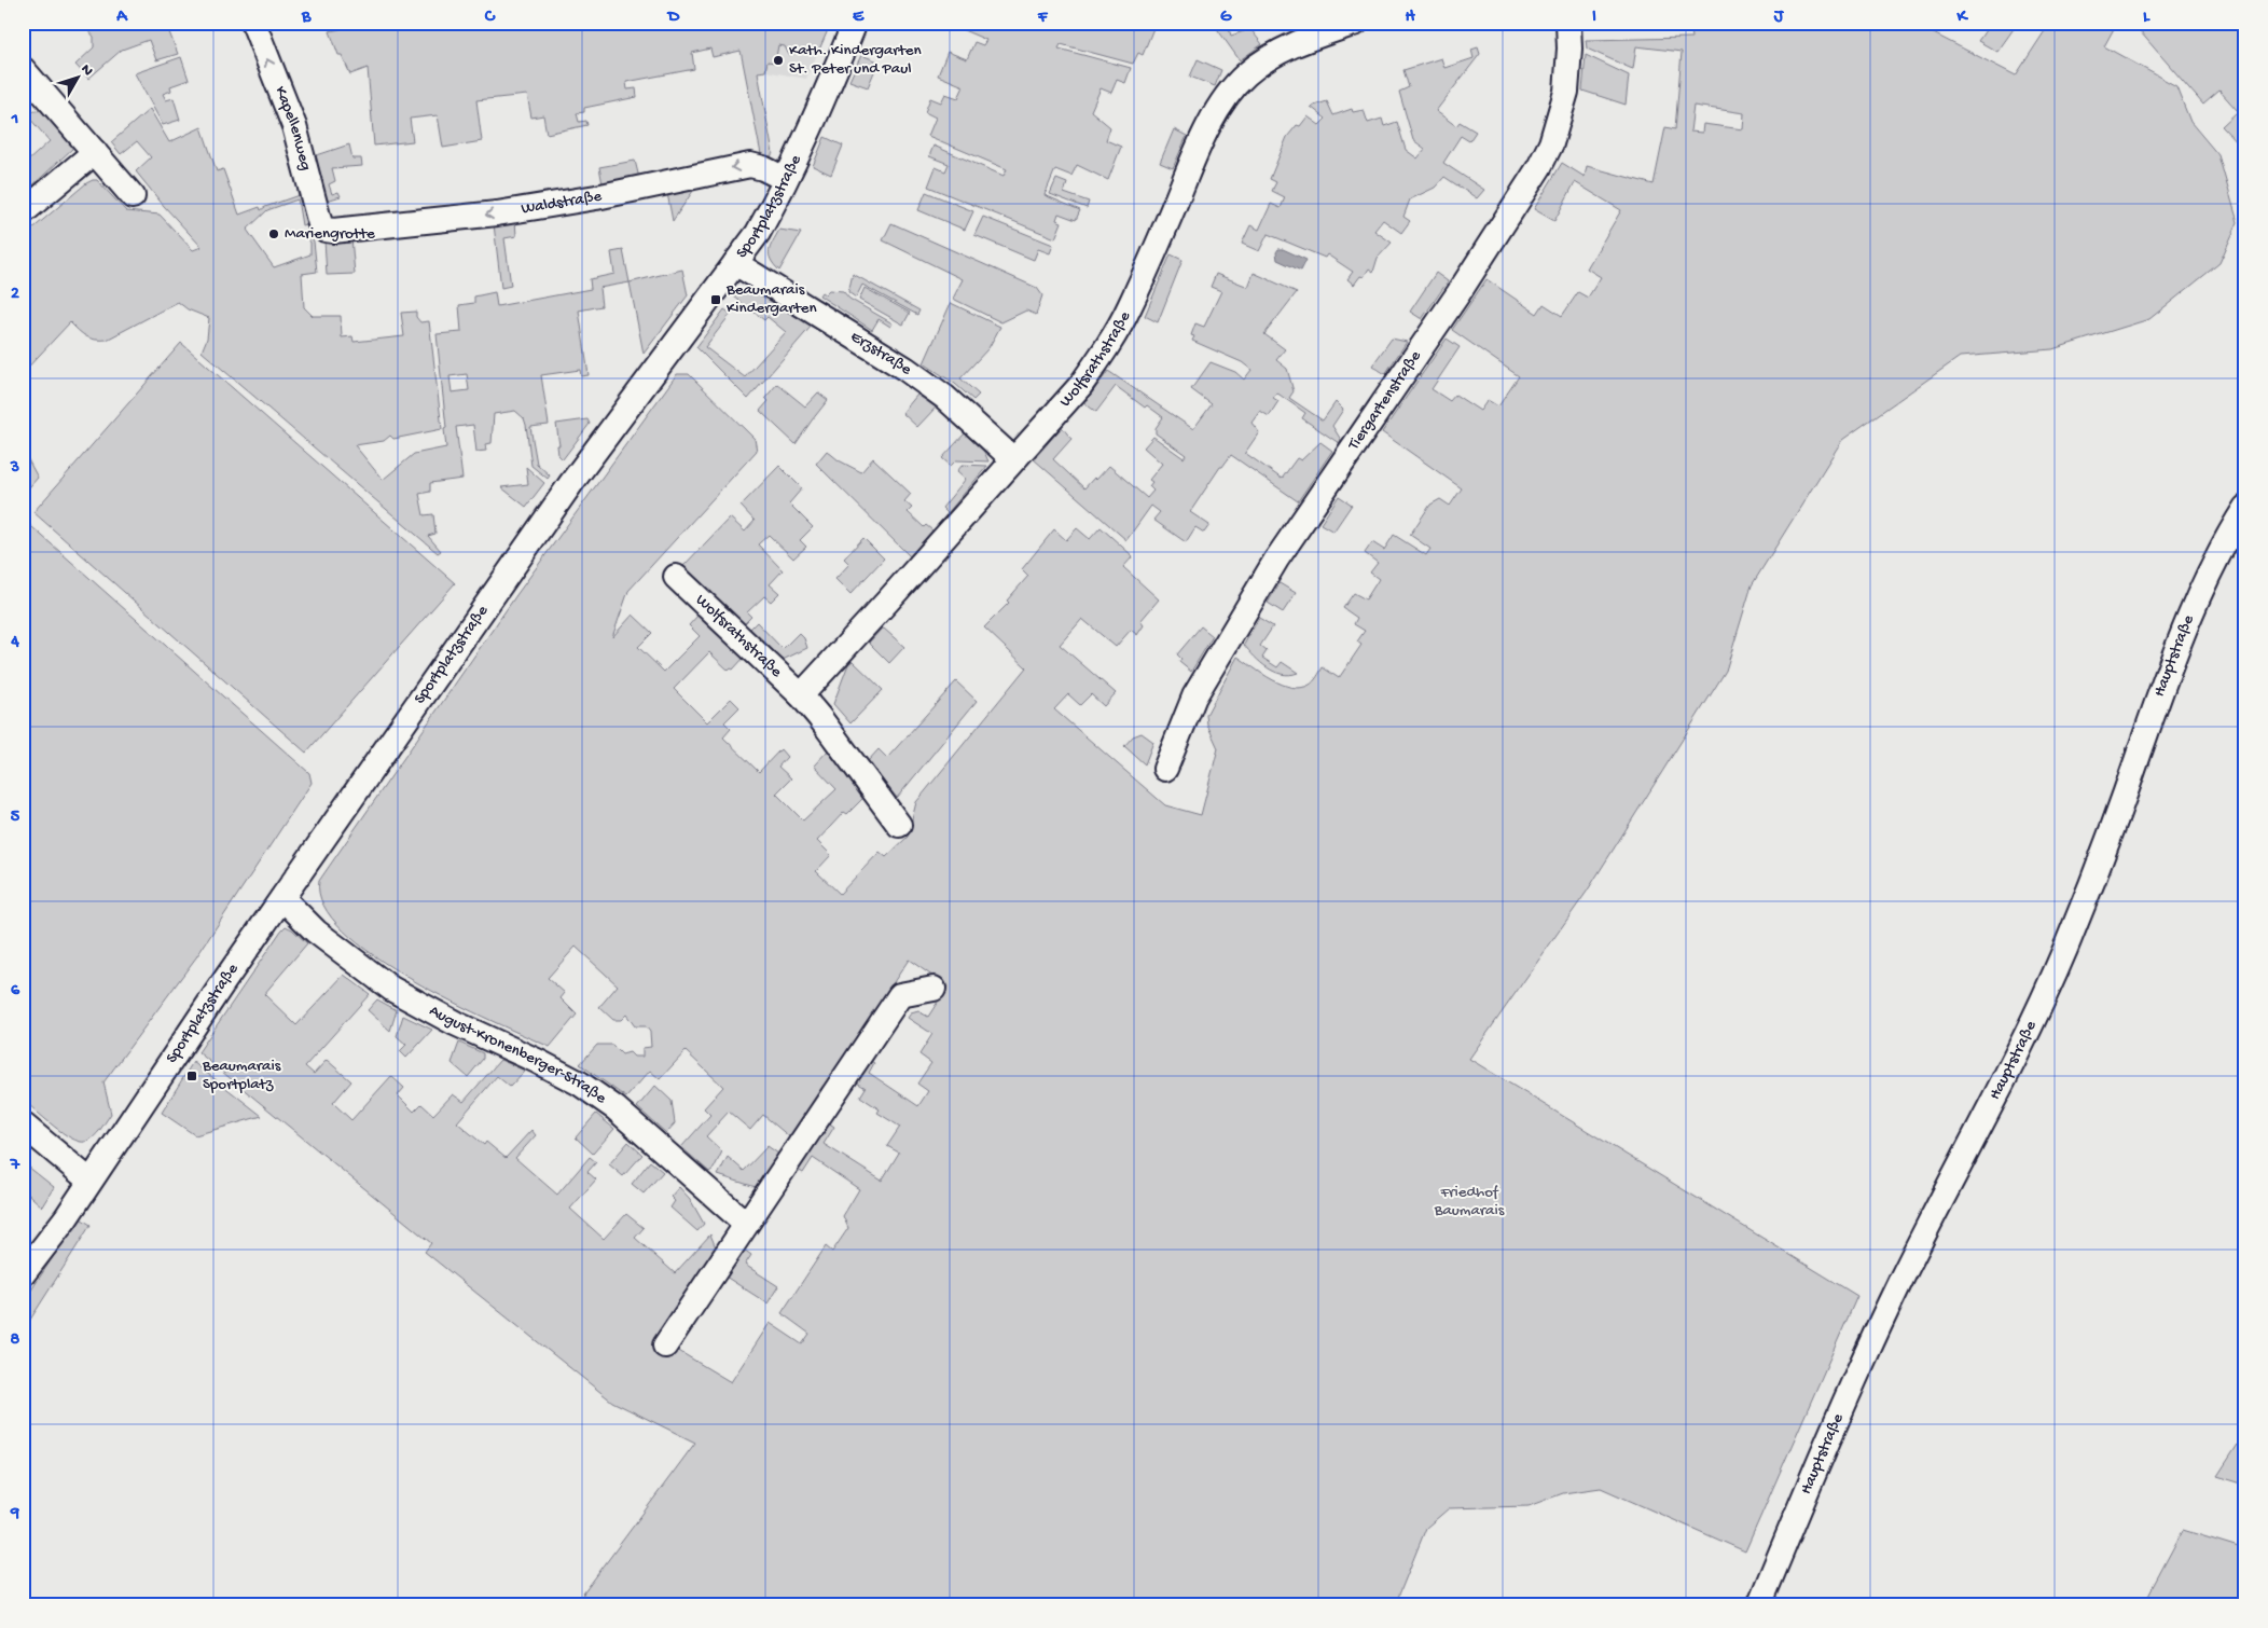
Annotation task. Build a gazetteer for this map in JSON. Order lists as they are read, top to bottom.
{
  "streets": {
    "street": [
      "Kapellenweg",
      "Waldstraße",
      "Sportplatzstraße",
      "Erzstraße",
      "Wolfsrathstraße",
      "Tiergartenstraße",
      "Hauptstraße",
      "August-Kronenberger-Straße"
    ]
  },
  "crossings": [
    ["Kapellenweg", "Waldstraße"],
    ["Waldstraße", "Sportplatzstraße"],
    ["Sportplatzstraße", "Erzstraße"],
    ["Sportplatzstraße", "August-Kronenberger-Straße"],
    ["Erzstraße", "Wolfsrathstraße"]
  ],
  "one_way": ["Waldstraße"],
  "parks": ["Friedhof Baumarais"],
  "places": {
    "other": ["Kath. Kindergarten St. Peter und Paul", "Mariengrotte"],
    "transit": ["Beaumarais Kindergarten", "Beaumarais Sportplatz"]
  },
  "north": "top right",
  "grid": {
    "columns": [
      "A",
      "B",
      "C",
      "D",
      "E",
      "F",
      "G",
      "H",
      "I",
      "J",
      "K",
      "L"
    ],
    "rows": [
      "1",
      "2",
      "3",
      "4",
      "5",
      "6",
      "7",
      "8",
      "9"
    ]
  }
}
